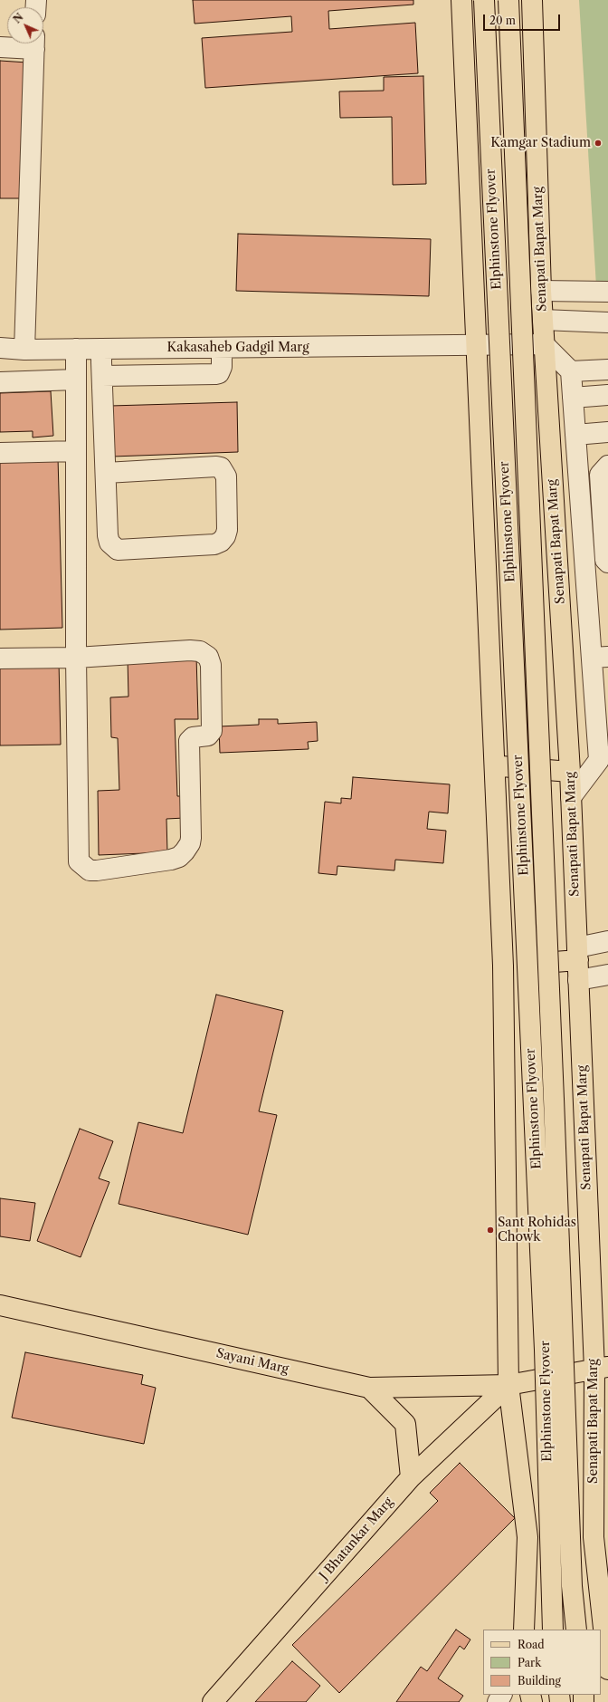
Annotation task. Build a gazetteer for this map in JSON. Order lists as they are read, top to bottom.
{
  "streets": {
    "main road": [
      "Elphinstone Flyover",
      "Senapati Bapat Marg",
      "Sayani Marg",
      "J Bhatankar Marg"
    ],
    "street": ["Kakasaheb Gadgil Marg"]
  },
  "crossings": [
    ["Senapati Bapat Marg", "Kakasaheb Gadgil Marg"],
    ["Senapati Bapat Marg", "Sayani Marg"],
    ["Sayani Marg", "J Bhatankar Marg"]
  ],
  "places": ["Kamgar Stadium", "Sant Rohidas Chowk"],
  "legend": ["Road", "Park", "Building"],
  "scale_bar": "20 m",
  "north": "top left"
}
